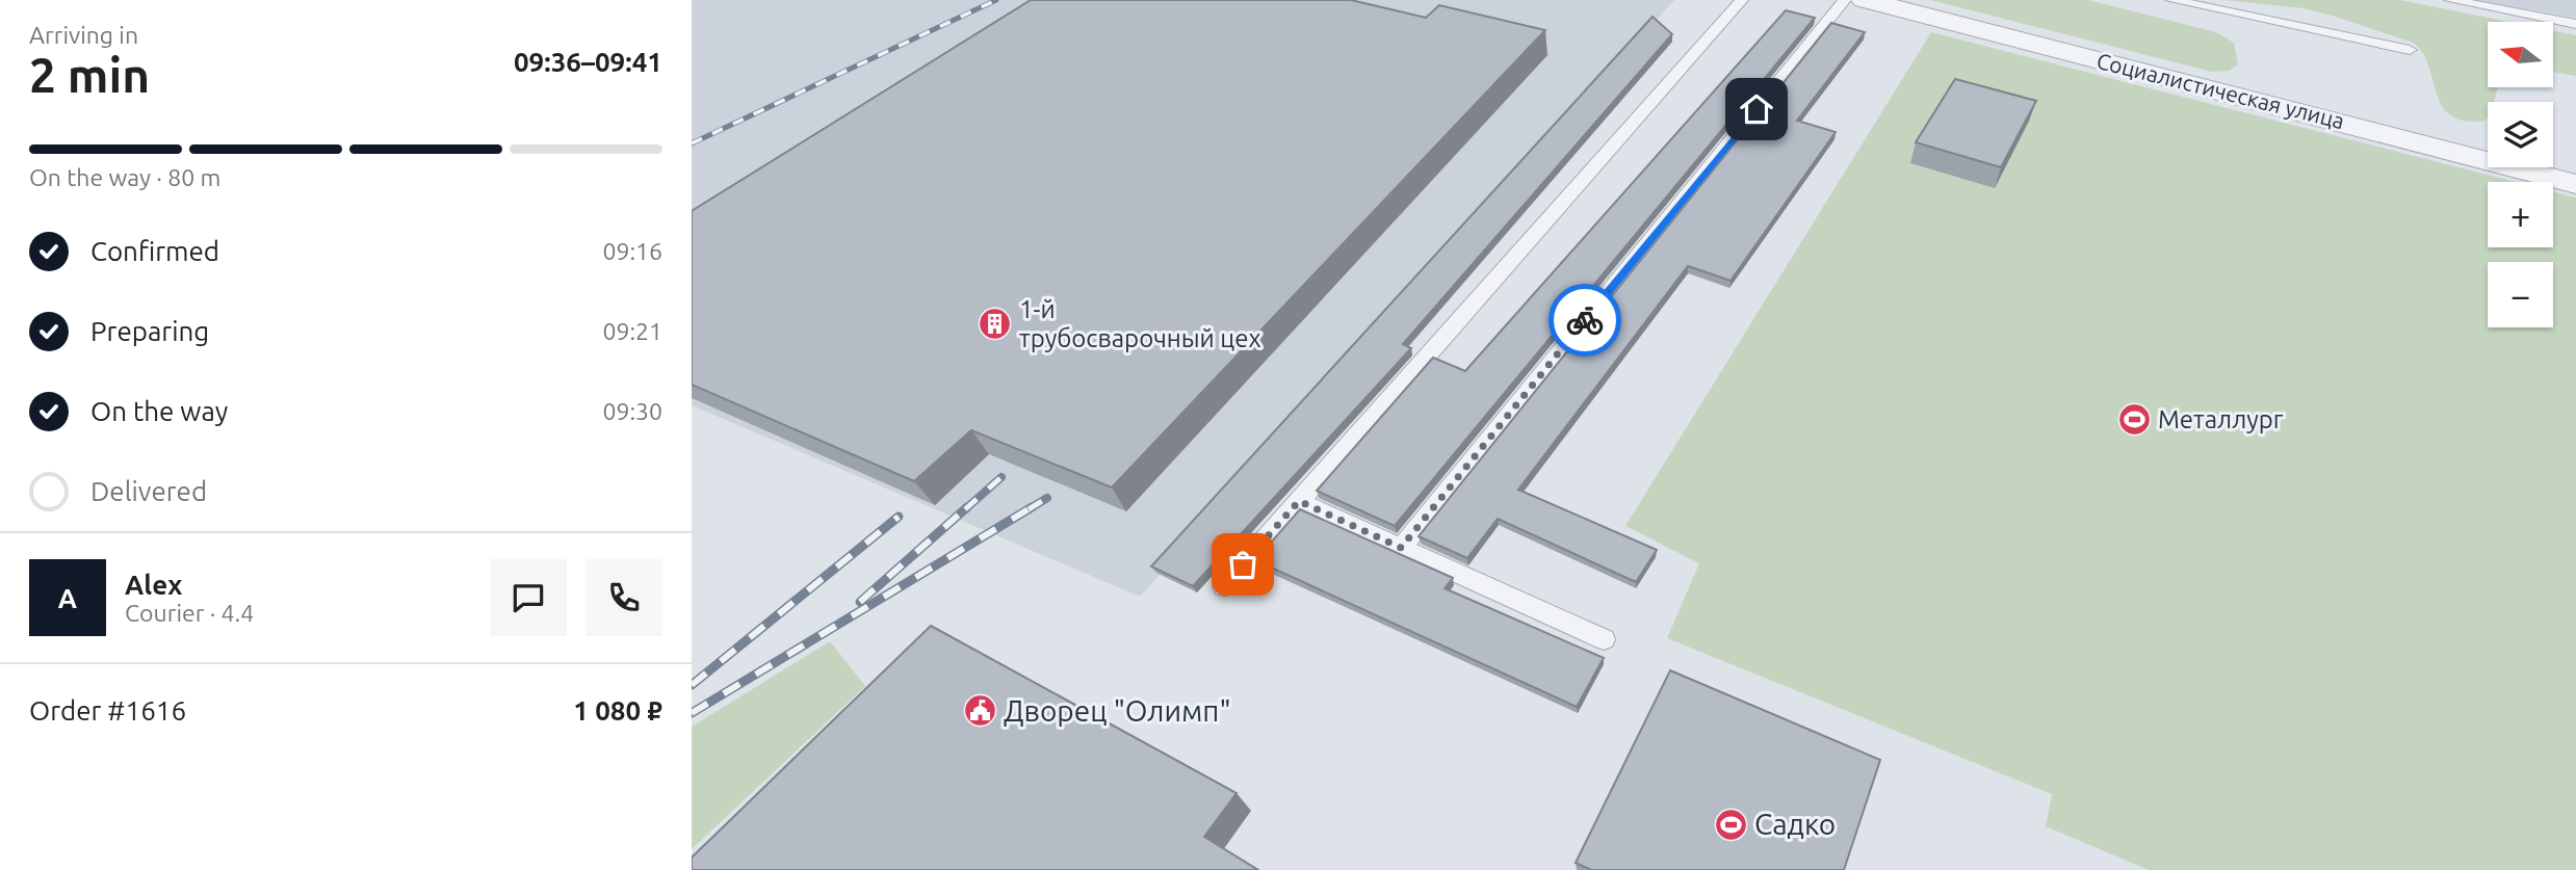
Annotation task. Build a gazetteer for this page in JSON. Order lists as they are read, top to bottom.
{
  "streets": {
    "street": ["Социалистическая улица"]
  },
  "places": {
    "building": ["1-й трубосварочный цех"],
    "sports": ["Металлург", "Садко"],
    "public building": ["Дворец \"Олимп\""]
  },
  "north": "left",
  "page": {
    "heading": ["2 min", "Arriving in", "09:36–09:41"],
    "panel": [
      "Alex",
      "Courier · 4.4",
      "Order #1616",
      "1 080 ₽"
    ],
    "map_buttons": ["+", "−"],
    "bar": "On the way · 80 m",
    "list": [
      ["Confirmed", "09:16"],
      ["Preparing", "09:21"],
      ["On the way", "09:30"],
      "Delivered"
    ],
    "round": "A"
  }
}
